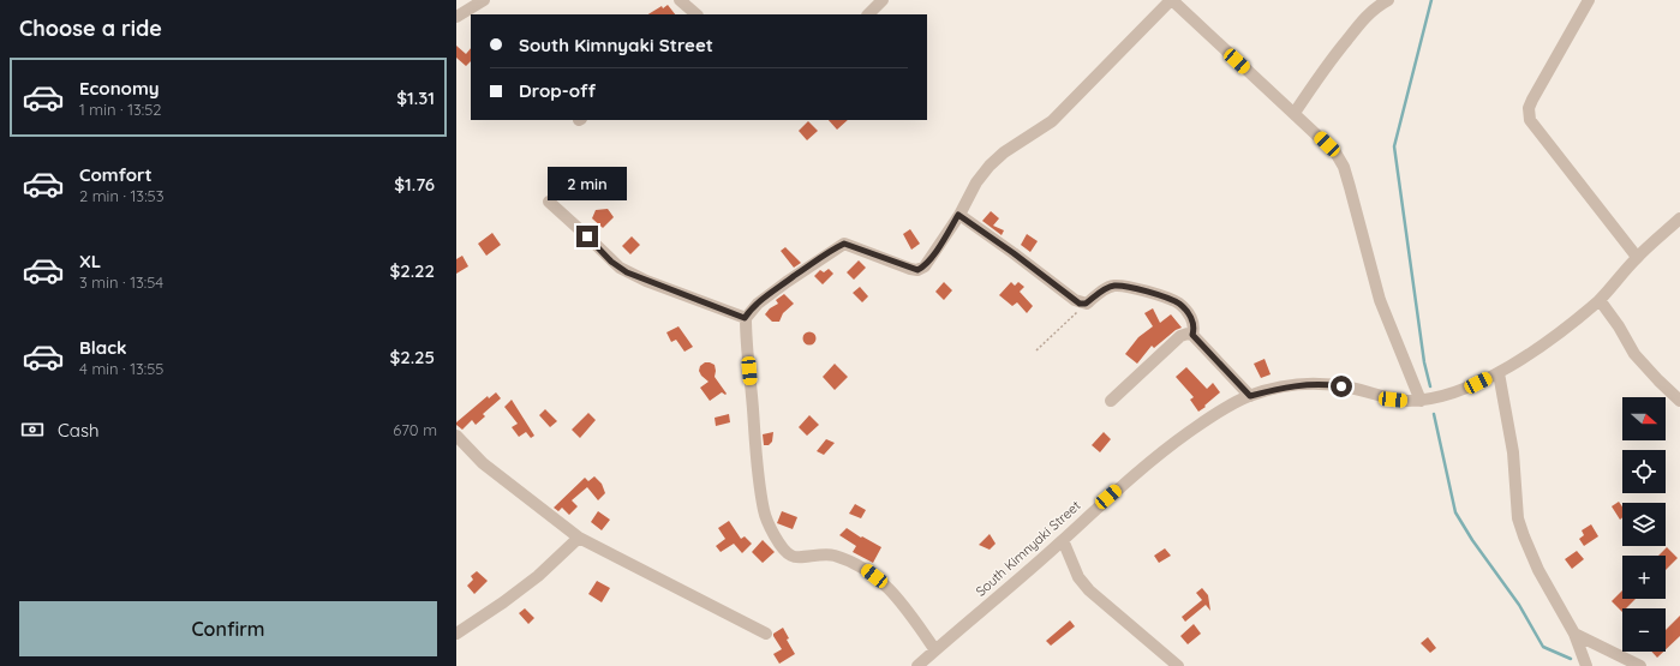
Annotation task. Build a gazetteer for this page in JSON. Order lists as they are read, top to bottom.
{
  "streets": {
    "street": ["South Kimnyaki Street"]
  },
  "north": "right",
  "page": {
    "heading": "Choose a ride",
    "banner": ["South Kimnyaki Street", "Drop-off"],
    "list": [
      {
        "name": "Economy",
        "note": "1 min · 13:52",
        "value": "$1.31"
      },
      {
        "name": "Comfort",
        "note": "2 min · 13:53",
        "value": "$1.76"
      },
      {
        "name": "XL",
        "note": "3 min · 13:54",
        "value": "$2.22"
      },
      {
        "name": "Black",
        "note": "4 min · 13:55",
        "value": "$2.25"
      }
    ],
    "bubble": "2 min",
    "map_buttons": ["+", "−"],
    "pay": ["Cash", "670 m"],
    "buttons": "Confirm"
  }
}
